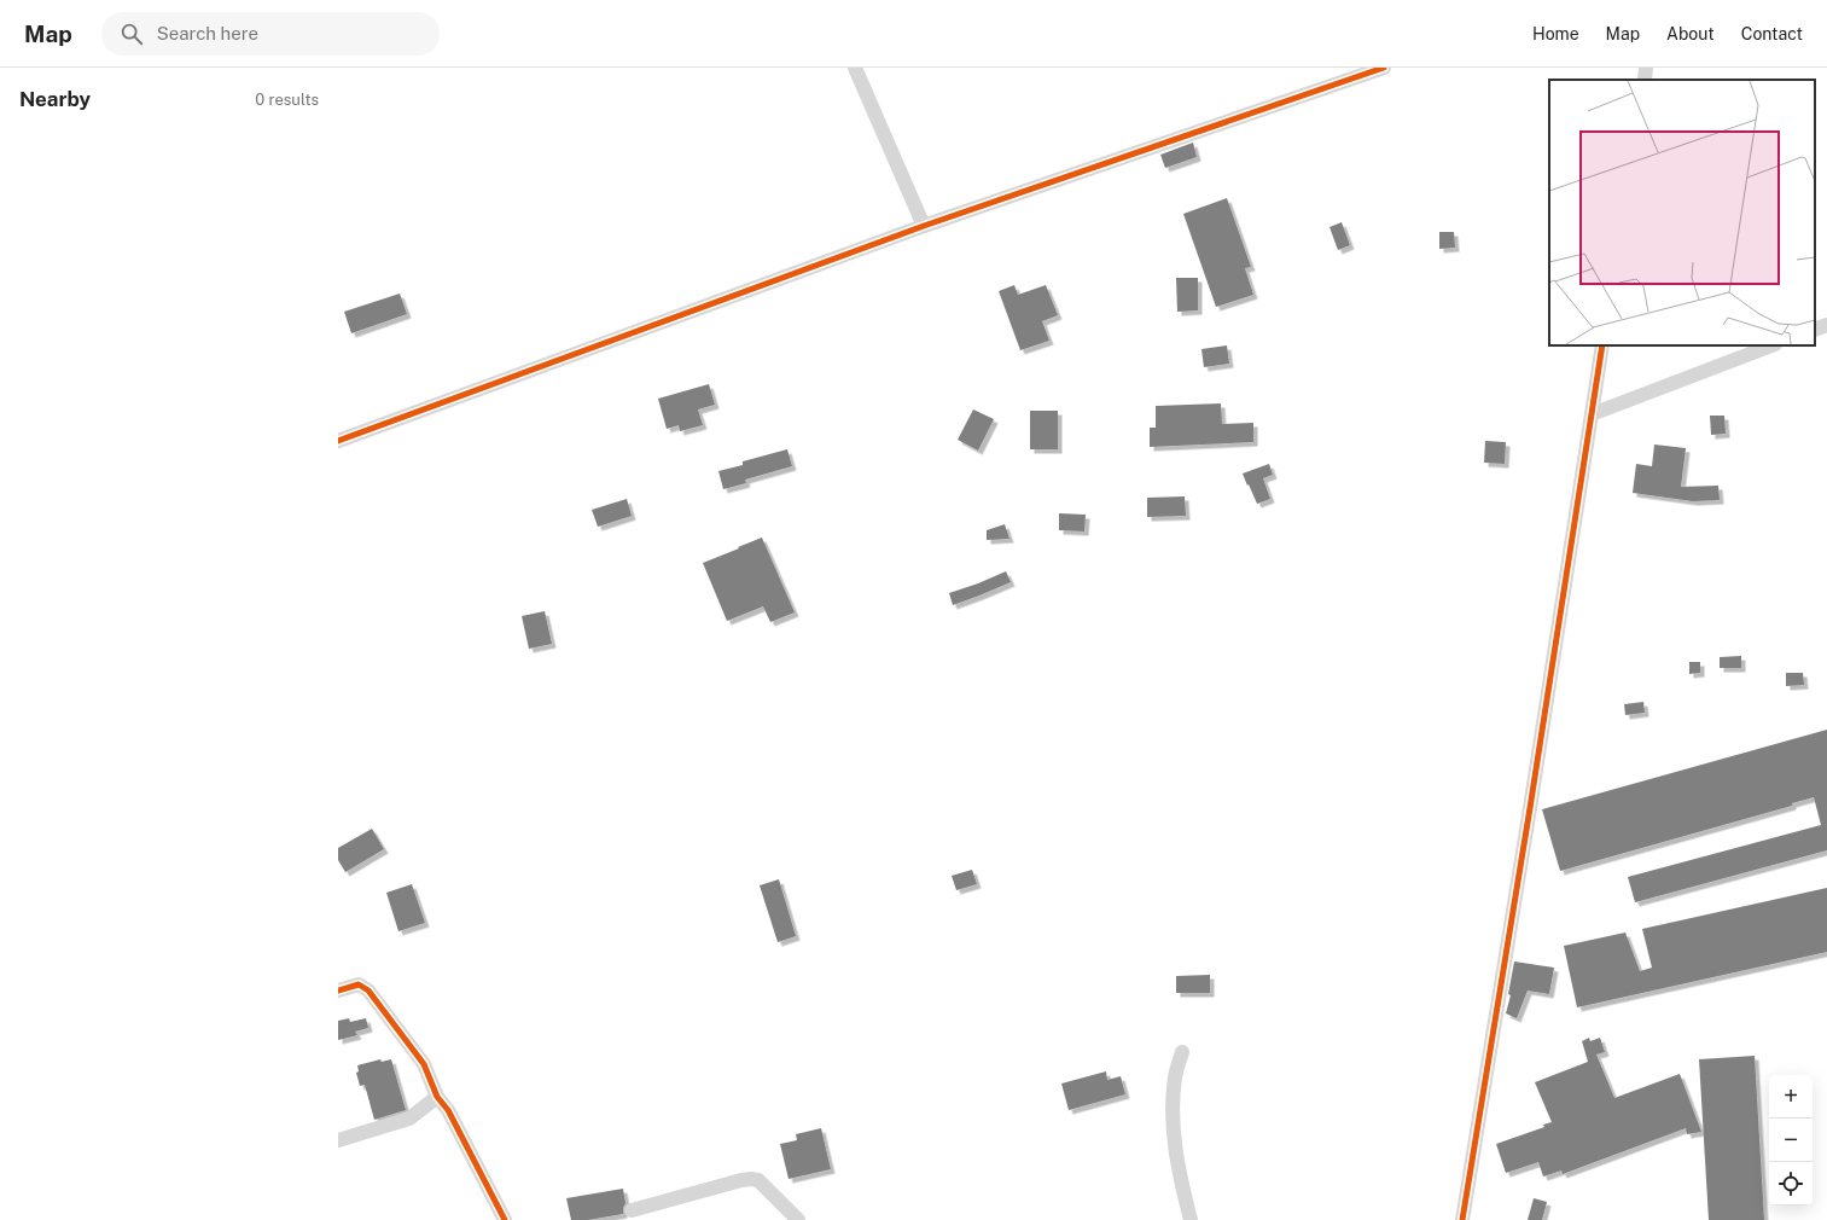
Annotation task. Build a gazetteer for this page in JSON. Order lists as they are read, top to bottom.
{
  "page": {
    "header": "Map",
    "search": "Search here",
    "nav": [
      "Home",
      "Map",
      "About",
      "Contact"
    ],
    "heading": ["Nearby", "0 results"],
    "map_buttons": ["+", "−"]
  }
}
